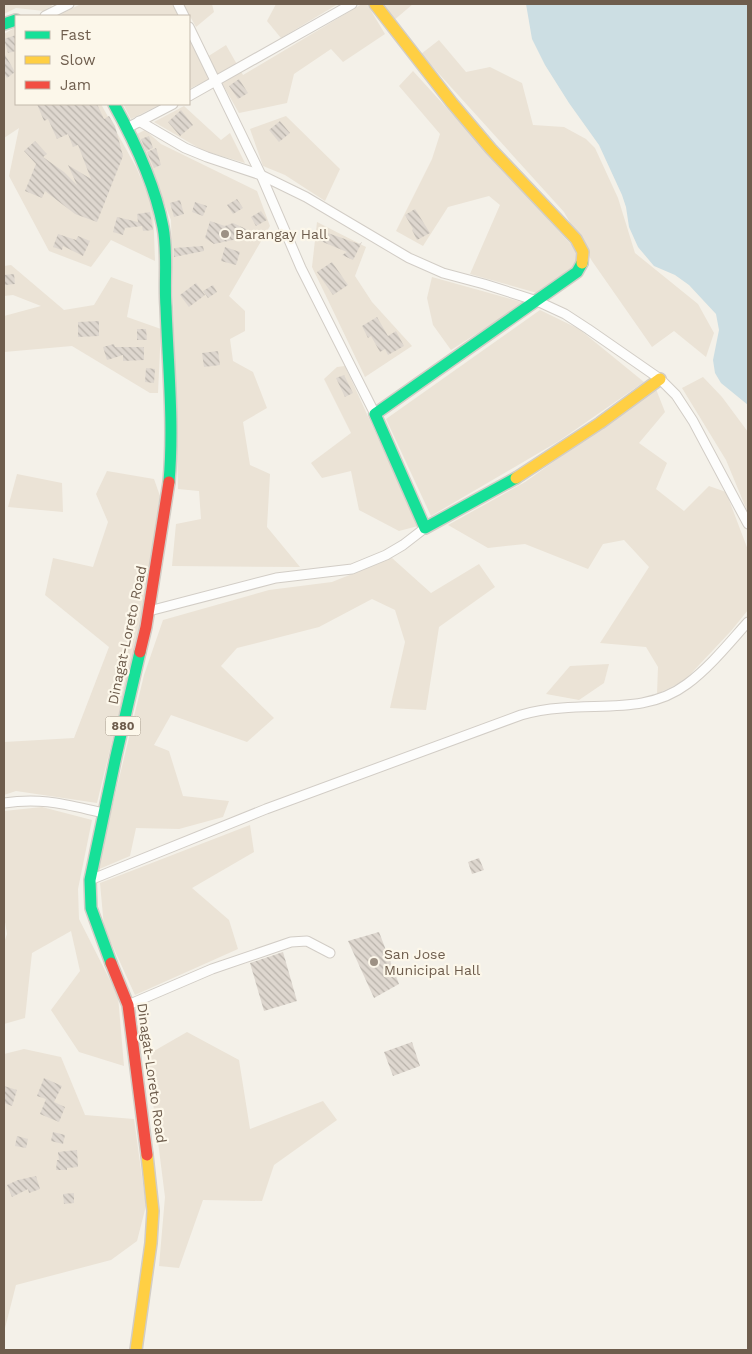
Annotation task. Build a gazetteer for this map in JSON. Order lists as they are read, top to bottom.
{
  "streets": {
    "main road": ["Dinagat-Loreto Road", "880"]
  },
  "places": ["Barangay Hall", "San Jose Municipal Hall"],
  "legend": ["Fast", "Slow", "Jam"]
}
